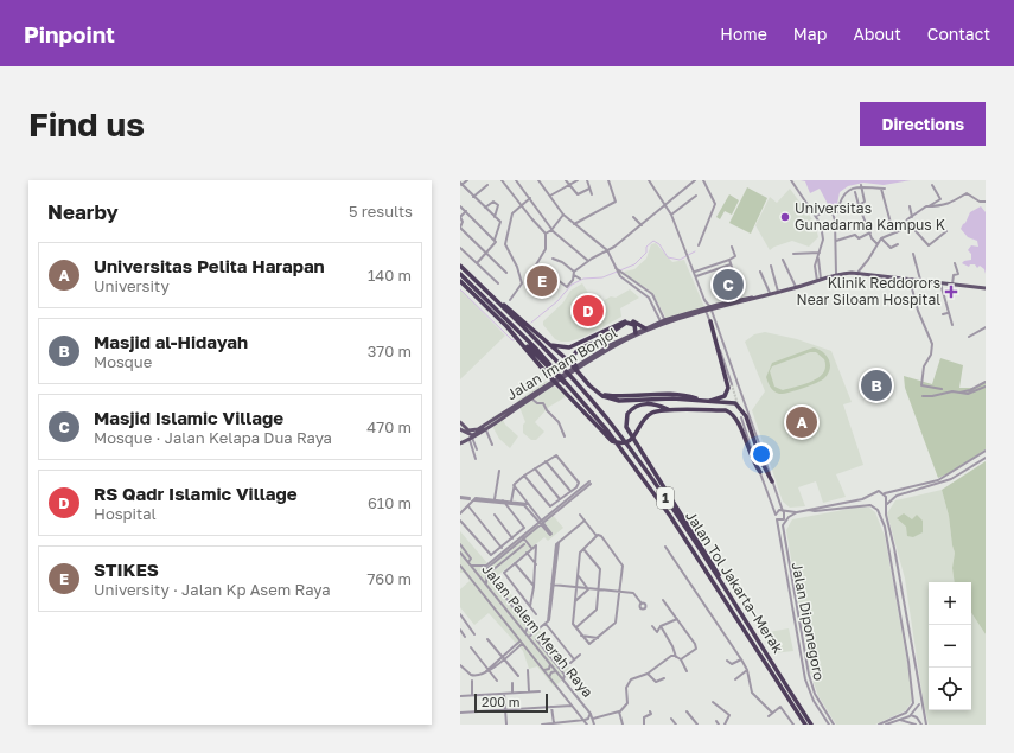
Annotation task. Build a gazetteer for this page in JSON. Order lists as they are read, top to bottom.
{
  "streets": {
    "highway": ["1", "Jalan Tol Jakarta–Merak"],
    "main road": ["Jalan Imam Bonjol"],
    "street": ["Jalan Diponegoro", "Jalan Palem Merah Raya"]
  },
  "places": {
    "other": ["Universitas Gunadarma Kampus K"],
    "health": ["Klinik Reddorors Near Siloam Hospital"]
  },
  "scale_bar": "200 m",
  "page": {
    "header": "Pinpoint",
    "nav": [
      "Home",
      "Map",
      "About",
      "Contact"
    ],
    "buttons": "Directions",
    "title": "Find us",
    "heading": ["Nearby", "5 results"],
    "list": [
      {
        "mark": "A",
        "name": "Universitas Pelita Harapan",
        "note": "University",
        "value": "140 m"
      },
      {
        "mark": "B",
        "name": "Masjid al-Hidayah",
        "note": "Mosque",
        "value": "370 m"
      },
      {
        "mark": "C",
        "name": "Masjid Islamic Village",
        "note": "Mosque · Jalan Kelapa Dua Raya",
        "value": "470 m"
      },
      {
        "mark": "D",
        "name": "RS Qadr Islamic Village",
        "note": "Hospital",
        "value": "610 m"
      },
      {
        "mark": "E",
        "name": "STIKES",
        "note": "University · Jalan Kp Asem Raya",
        "value": "760 m"
      }
    ],
    "pins": [
      "E",
      "C",
      "D",
      "B",
      "A"
    ],
    "map_buttons": ["+", "−"],
    "scale": "200 m"
  }
}
